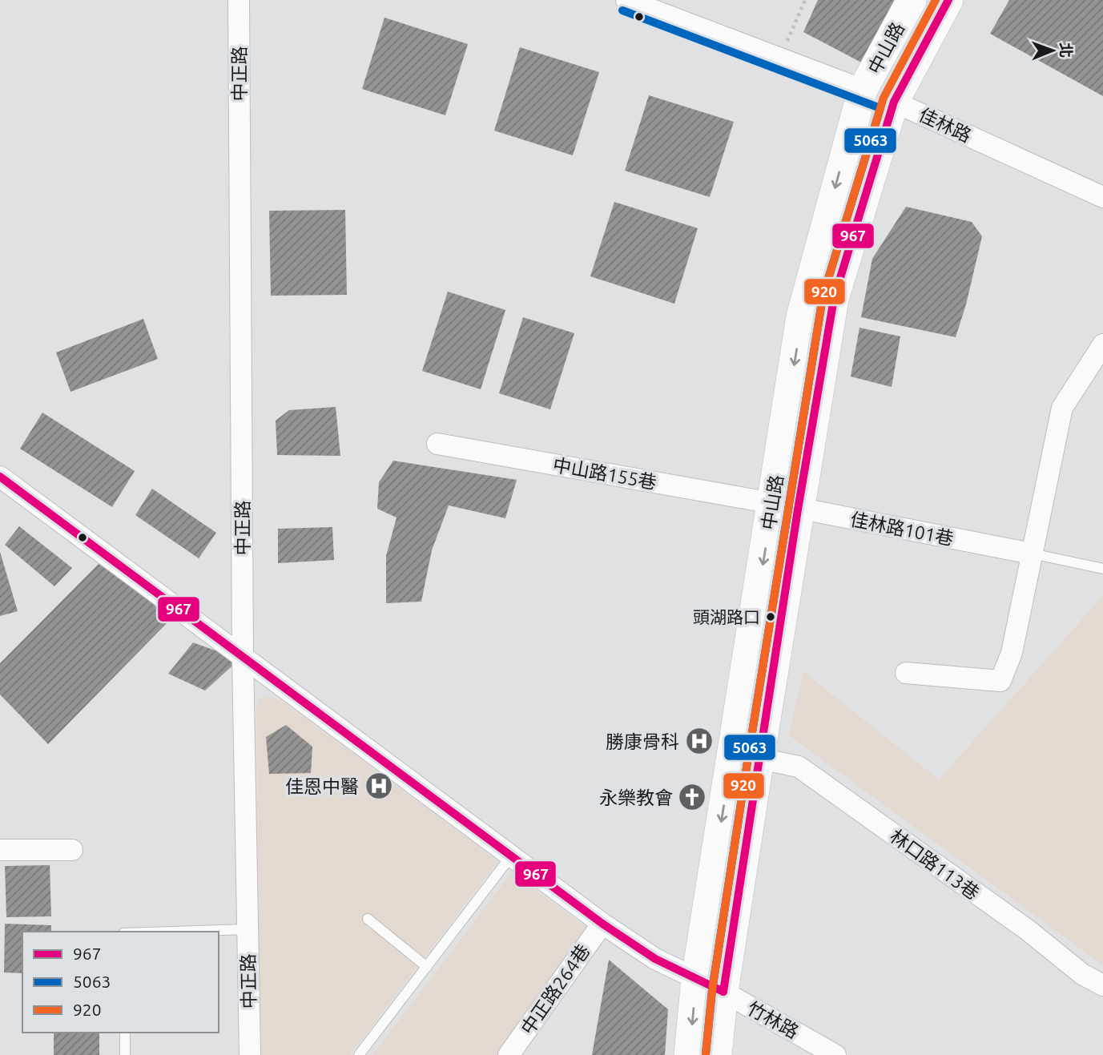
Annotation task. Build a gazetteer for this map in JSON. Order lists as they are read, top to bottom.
{
  "streets": {
    "main road": ["中山路", "佳林路"],
    "street": [
      "中正路",
      "中山路155巷",
      "佳林路101巷",
      "林口路113巷",
      "中正路264巷",
      "竹林路"
    ]
  },
  "crossings": [
    ["中山路", "佳林路"],
    ["中山路", "中山路155巷"],
    ["中山路", "佳林路101巷"],
    ["中山路", "林口路113巷"],
    ["中山路", "竹林路"],
    ["中正路", "竹林路"],
    ["中山路155巷", "佳林路101巷"],
    ["中正路264巷", "竹林路"]
  ],
  "places": {
    "other": ["頭湖路口"],
    "hospital": ["勝康骨科", "佳恩中醫"],
    "church": ["永樂教會"]
  },
  "lines": ["transit line 967", "transit line 920", "transit line 5063"],
  "legend": ["967", "5063", "920"],
  "north": "right"
}
